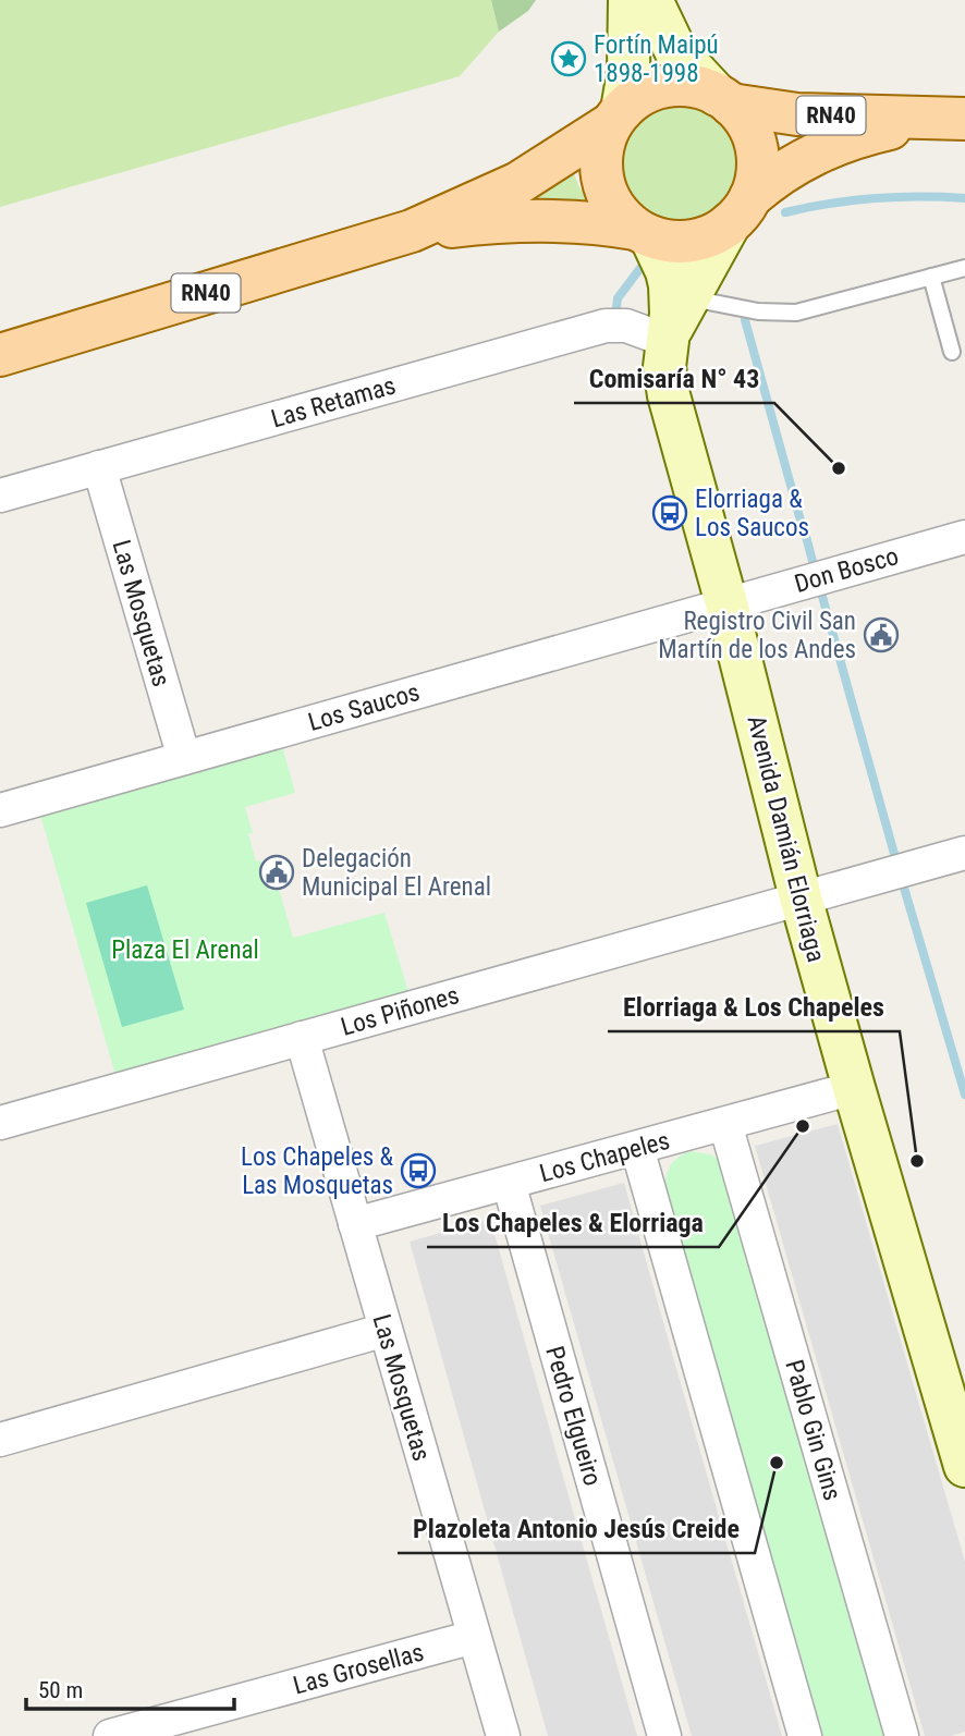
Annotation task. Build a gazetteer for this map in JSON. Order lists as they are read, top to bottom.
{
  "streets": {
    "main road": ["RN40"],
    "street": [
      "Las Retamas",
      "Don Bosco",
      "Las Mosquetas",
      "Los Saucos",
      "Avenida Damián Elorriaga",
      "Los Piñones",
      "Los Chapeles",
      "Pedro Elgueiro",
      "Pablo Gin Gins",
      "Las Grosellas"
    ]
  },
  "crossings": [
    ["RN40", "Avenida Damián Elorriaga"],
    ["Las Retamas", "Las Mosquetas"],
    ["Las Retamas", "Avenida Damián Elorriaga"],
    ["Don Bosco", "Los Saucos"],
    ["Don Bosco", "Avenida Damián Elorriaga"],
    ["Las Mosquetas", "Los Saucos"],
    ["Las Mosquetas", "Los Piñones"],
    ["Las Mosquetas", "Los Chapeles"],
    ["Las Mosquetas", "Las Grosellas"],
    ["Los Saucos", "Avenida Damián Elorriaga"],
    ["Avenida Damián Elorriaga", "Los Piñones"],
    ["Avenida Damián Elorriaga", "Los Chapeles"],
    ["Los Chapeles", "Pedro Elgueiro"],
    ["Los Chapeles", "Pablo Gin Gins"]
  ],
  "parks": ["Plaza El Arenal"],
  "places": {
    "place": ["Fortín Maipú 1898-1998"],
    "other": [
      "Comisaría N° 43",
      "Los Chapeles & Elorriaga",
      "Elorriaga & Los Chapeles",
      "Plazoleta Antonio Jesús Creide"
    ],
    "bus stop": ["Elorriaga & Los Saucos", "Los Chapeles & Las Mosquetas"],
    "public building": ["Registro Civil San Martín de los Andes", "Delegación Municipal El Arenal"]
  },
  "scale_bar": "50 m"
}
